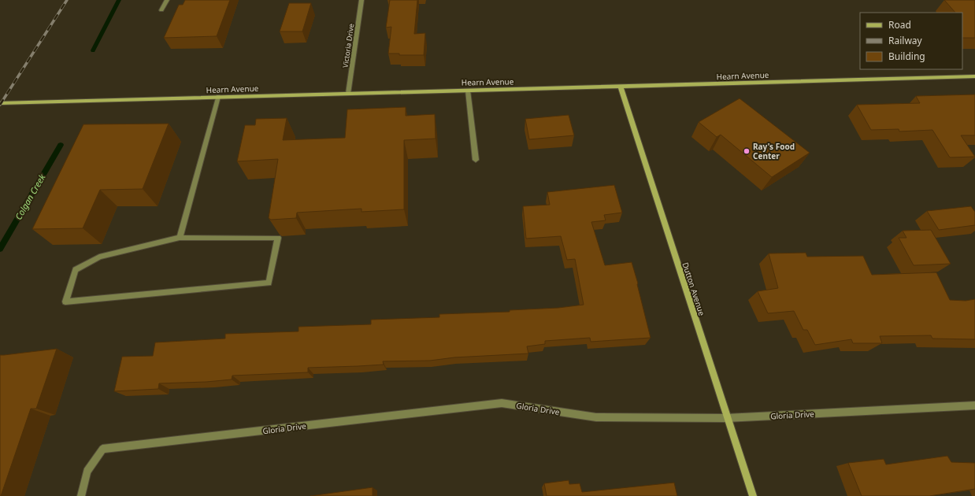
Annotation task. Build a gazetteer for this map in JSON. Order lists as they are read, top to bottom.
{
  "streets": {
    "main road": ["Hearn Avenue", "Dutton Avenue"],
    "street": ["Victoria Drive", "Gloria Drive"]
  },
  "crossings": [
    ["Victoria Drive", "Hearn Avenue"],
    ["Hearn Avenue", "Dutton Avenue"],
    ["Dutton Avenue", "Gloria Drive"]
  ],
  "water": ["Colgan Creek"],
  "places": ["Ray's Food Center"],
  "legend": ["Road", "Railway", "Building"]
}
